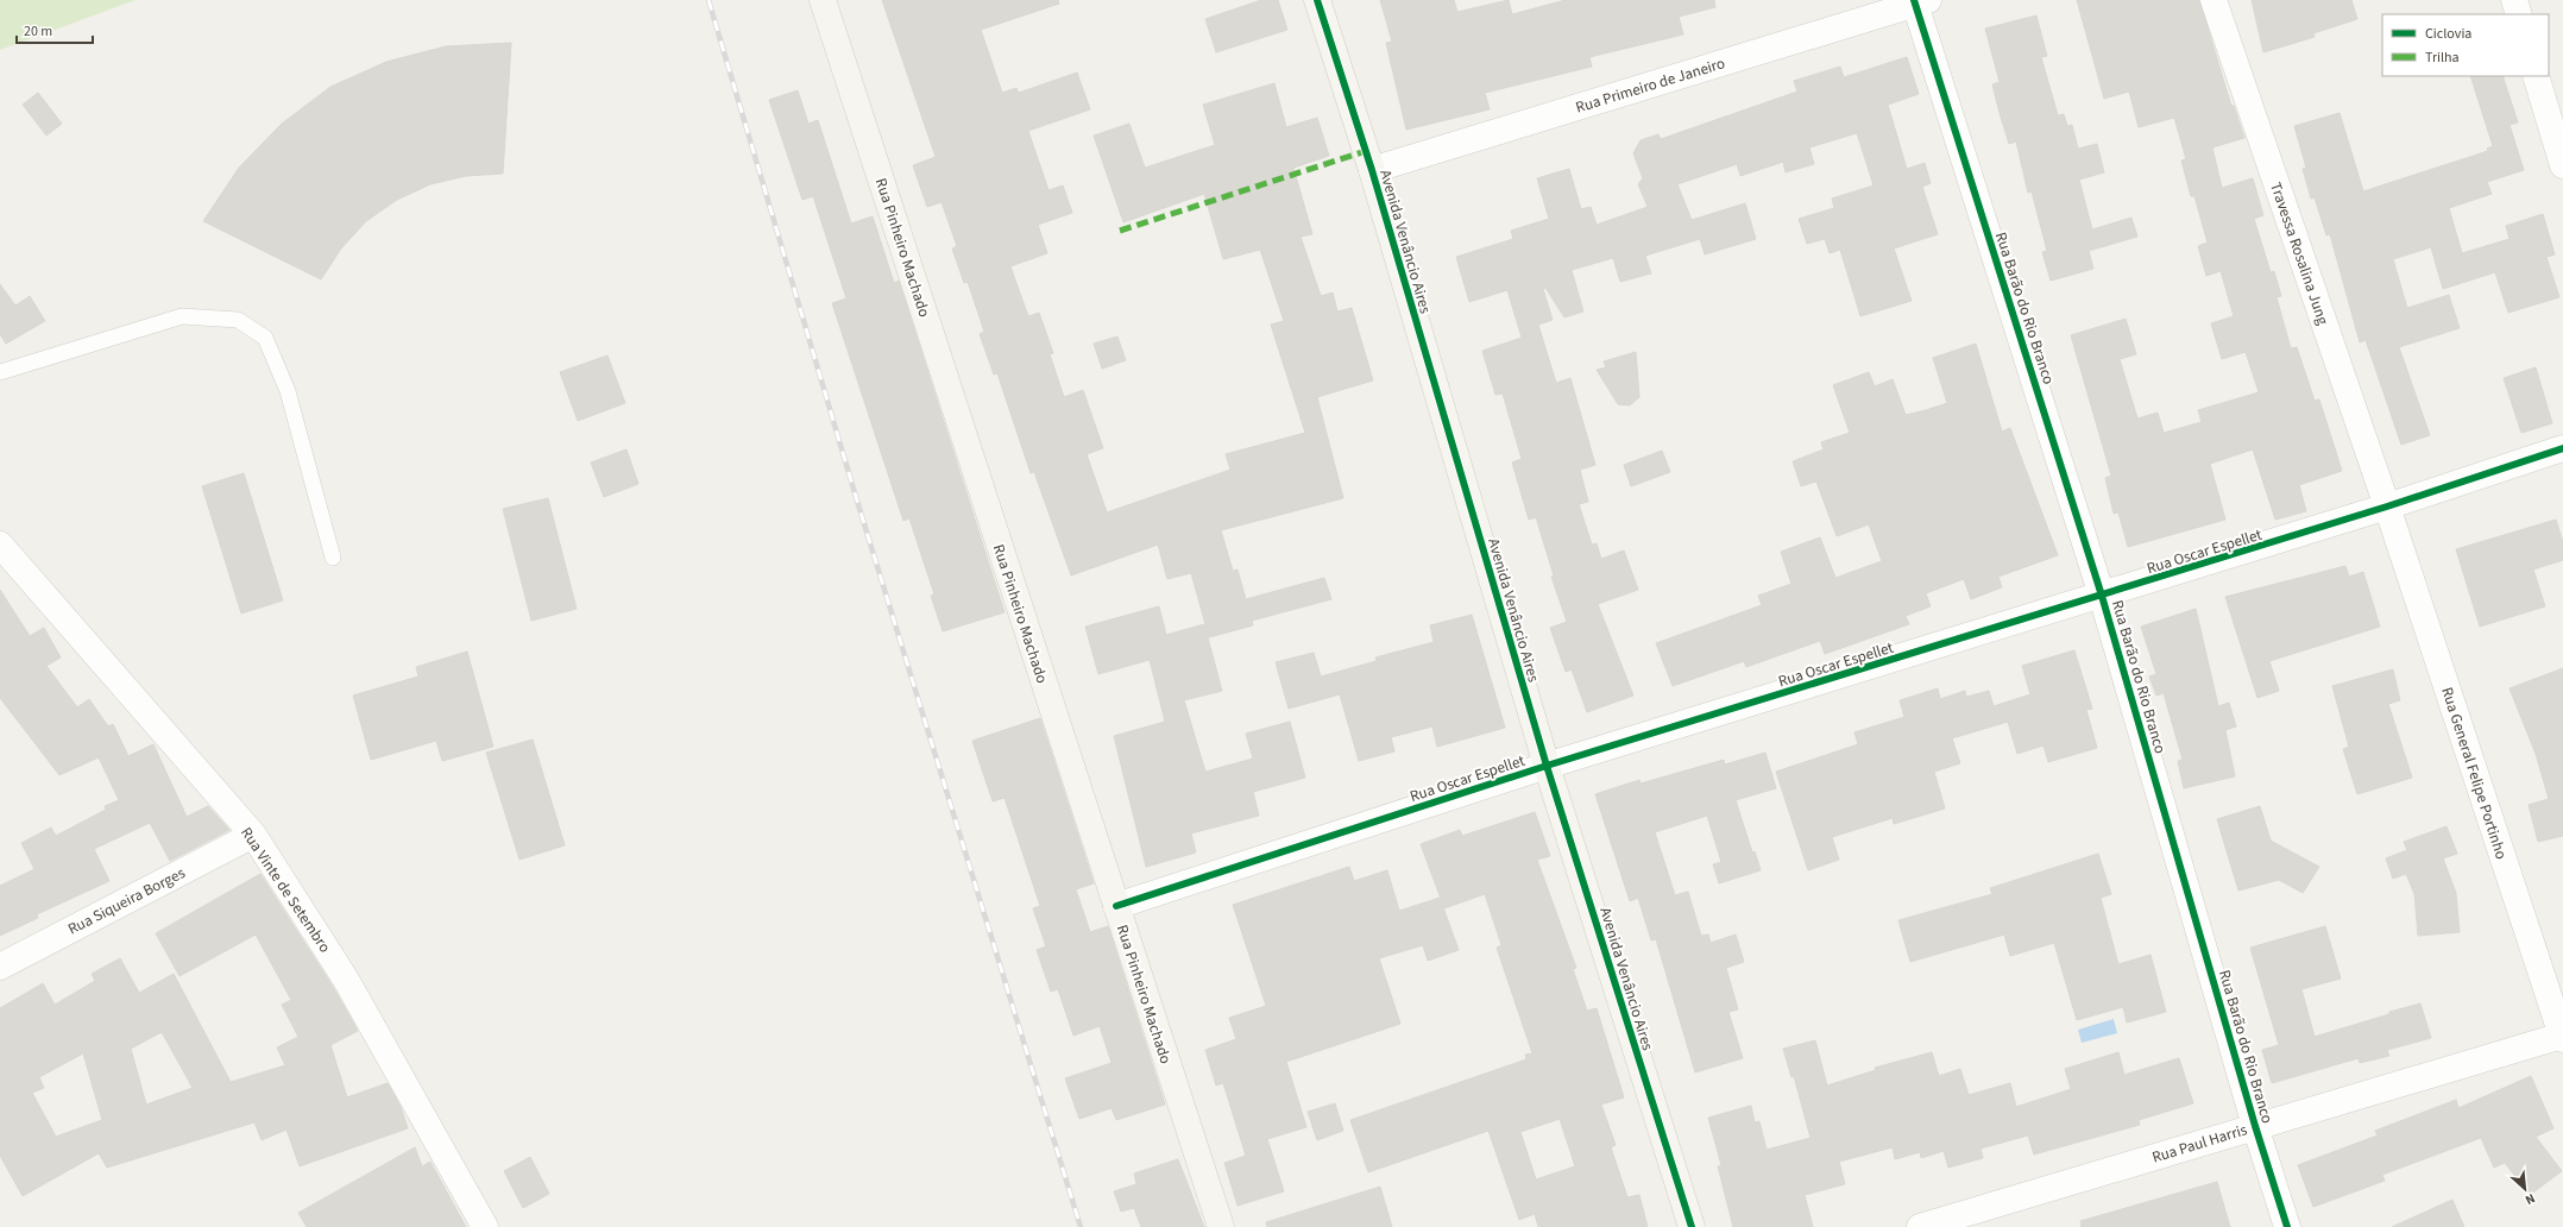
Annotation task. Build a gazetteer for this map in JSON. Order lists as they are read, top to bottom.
{
  "streets": {
    "main road": ["Avenida Venâncio Aires", "Rua Pinheiro Machado"],
    "street": [
      "Rua Primeiro de Janeiro",
      "Travessa Rosalina Jung",
      "Rua Barão do Rio Branco",
      "Rua Oscar Espellet",
      "Rua General Felipe Portinho",
      "Rua Vinte de Setembro",
      "Rua Siqueira Borges",
      "Rua Paul Harris"
    ]
  },
  "crossings": [
    ["Rua Primeiro de Janeiro", "Avenida Venâncio Aires"],
    ["Rua Primeiro de Janeiro", "Rua Barão do Rio Branco"],
    ["Avenida Venâncio Aires", "Rua Oscar Espellet"],
    ["Rua Pinheiro Machado", "Rua Oscar Espellet"],
    ["Travessa Rosalina Jung", "Rua Oscar Espellet"],
    ["Travessa Rosalina Jung", "Rua General Felipe Portinho"],
    ["Rua Barão do Rio Branco", "Rua Oscar Espellet"],
    ["Rua Barão do Rio Branco", "Rua Paul Harris"],
    ["Rua Oscar Espellet", "Rua General Felipe Portinho"],
    ["Rua General Felipe Portinho", "Rua Paul Harris"],
    ["Rua Vinte de Setembro", "Rua Siqueira Borges"]
  ],
  "legend": ["Ciclovia", "Trilha"],
  "scale_bar": "20 m",
  "north": "bottom right"
}
